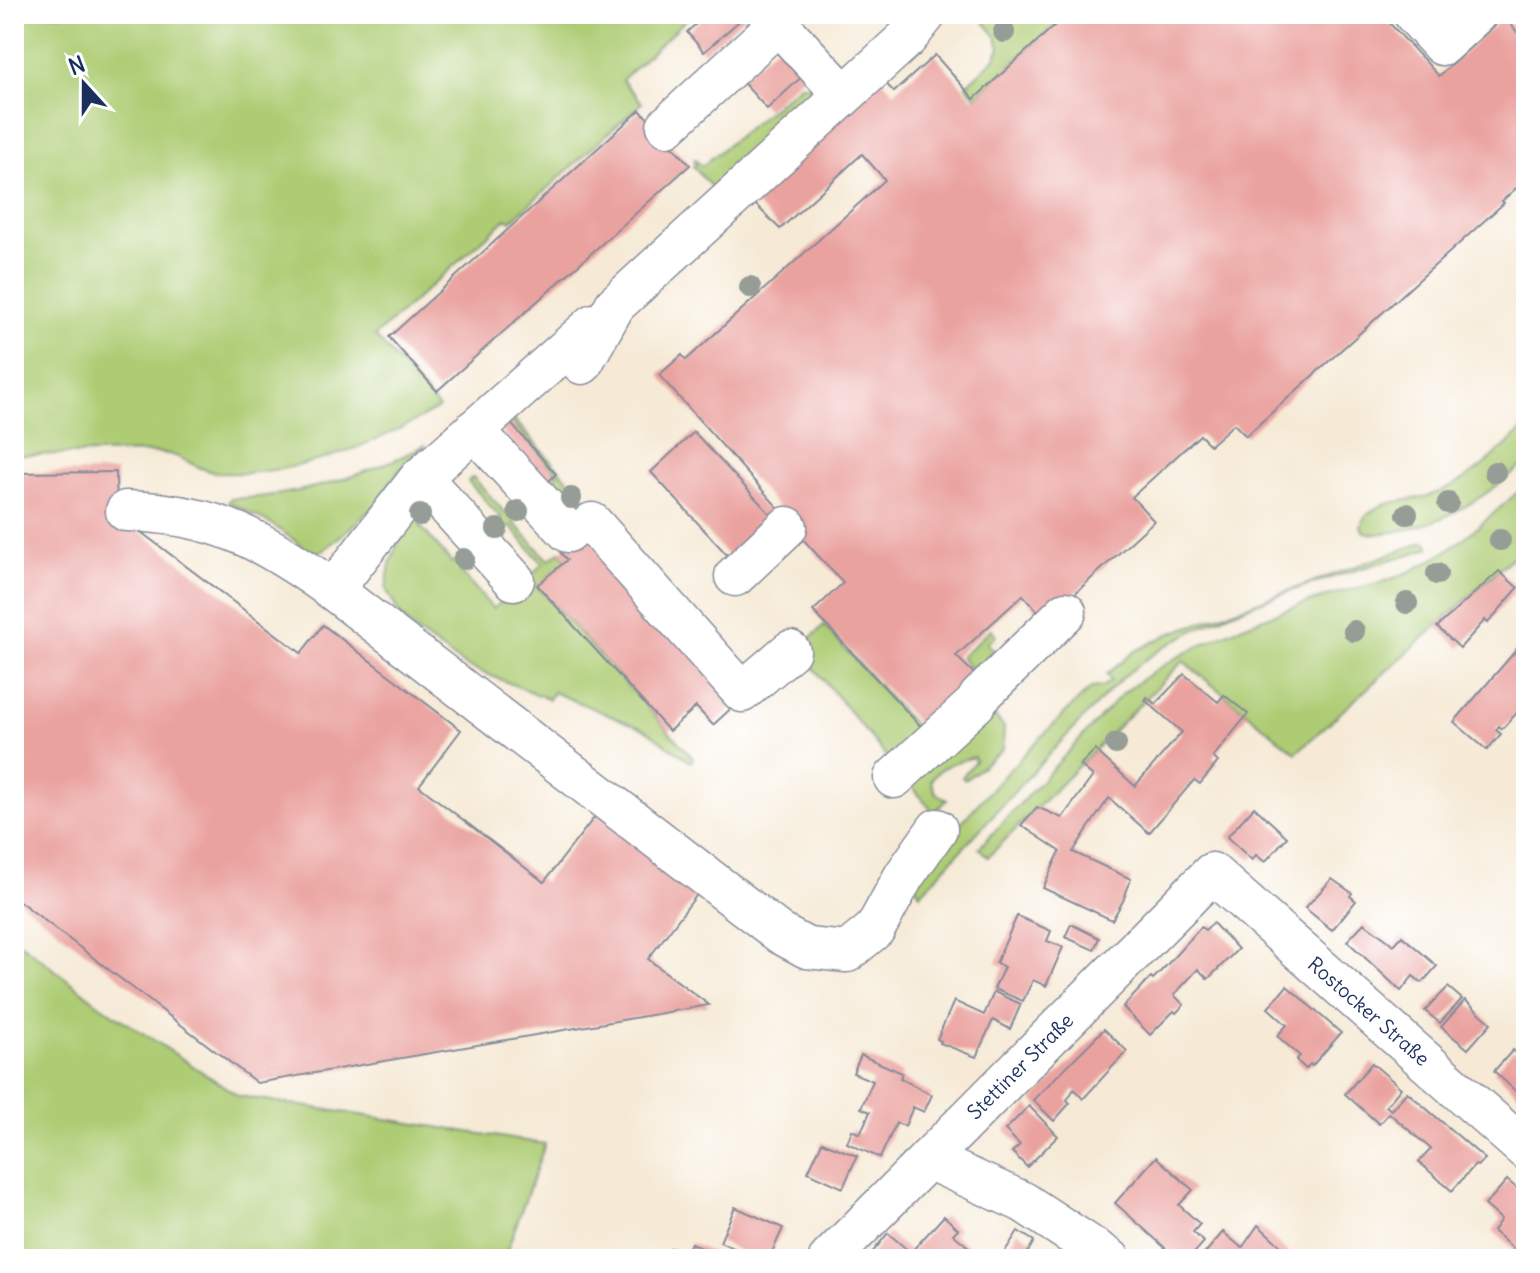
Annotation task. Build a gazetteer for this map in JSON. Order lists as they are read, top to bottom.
{
  "streets": {
    "street": ["Rostocker Straße", "Stettiner Straße"]
  },
  "crossings": [
    ["Rostocker Straße", "Stettiner Straße"]
  ],
  "north": "top"
}
